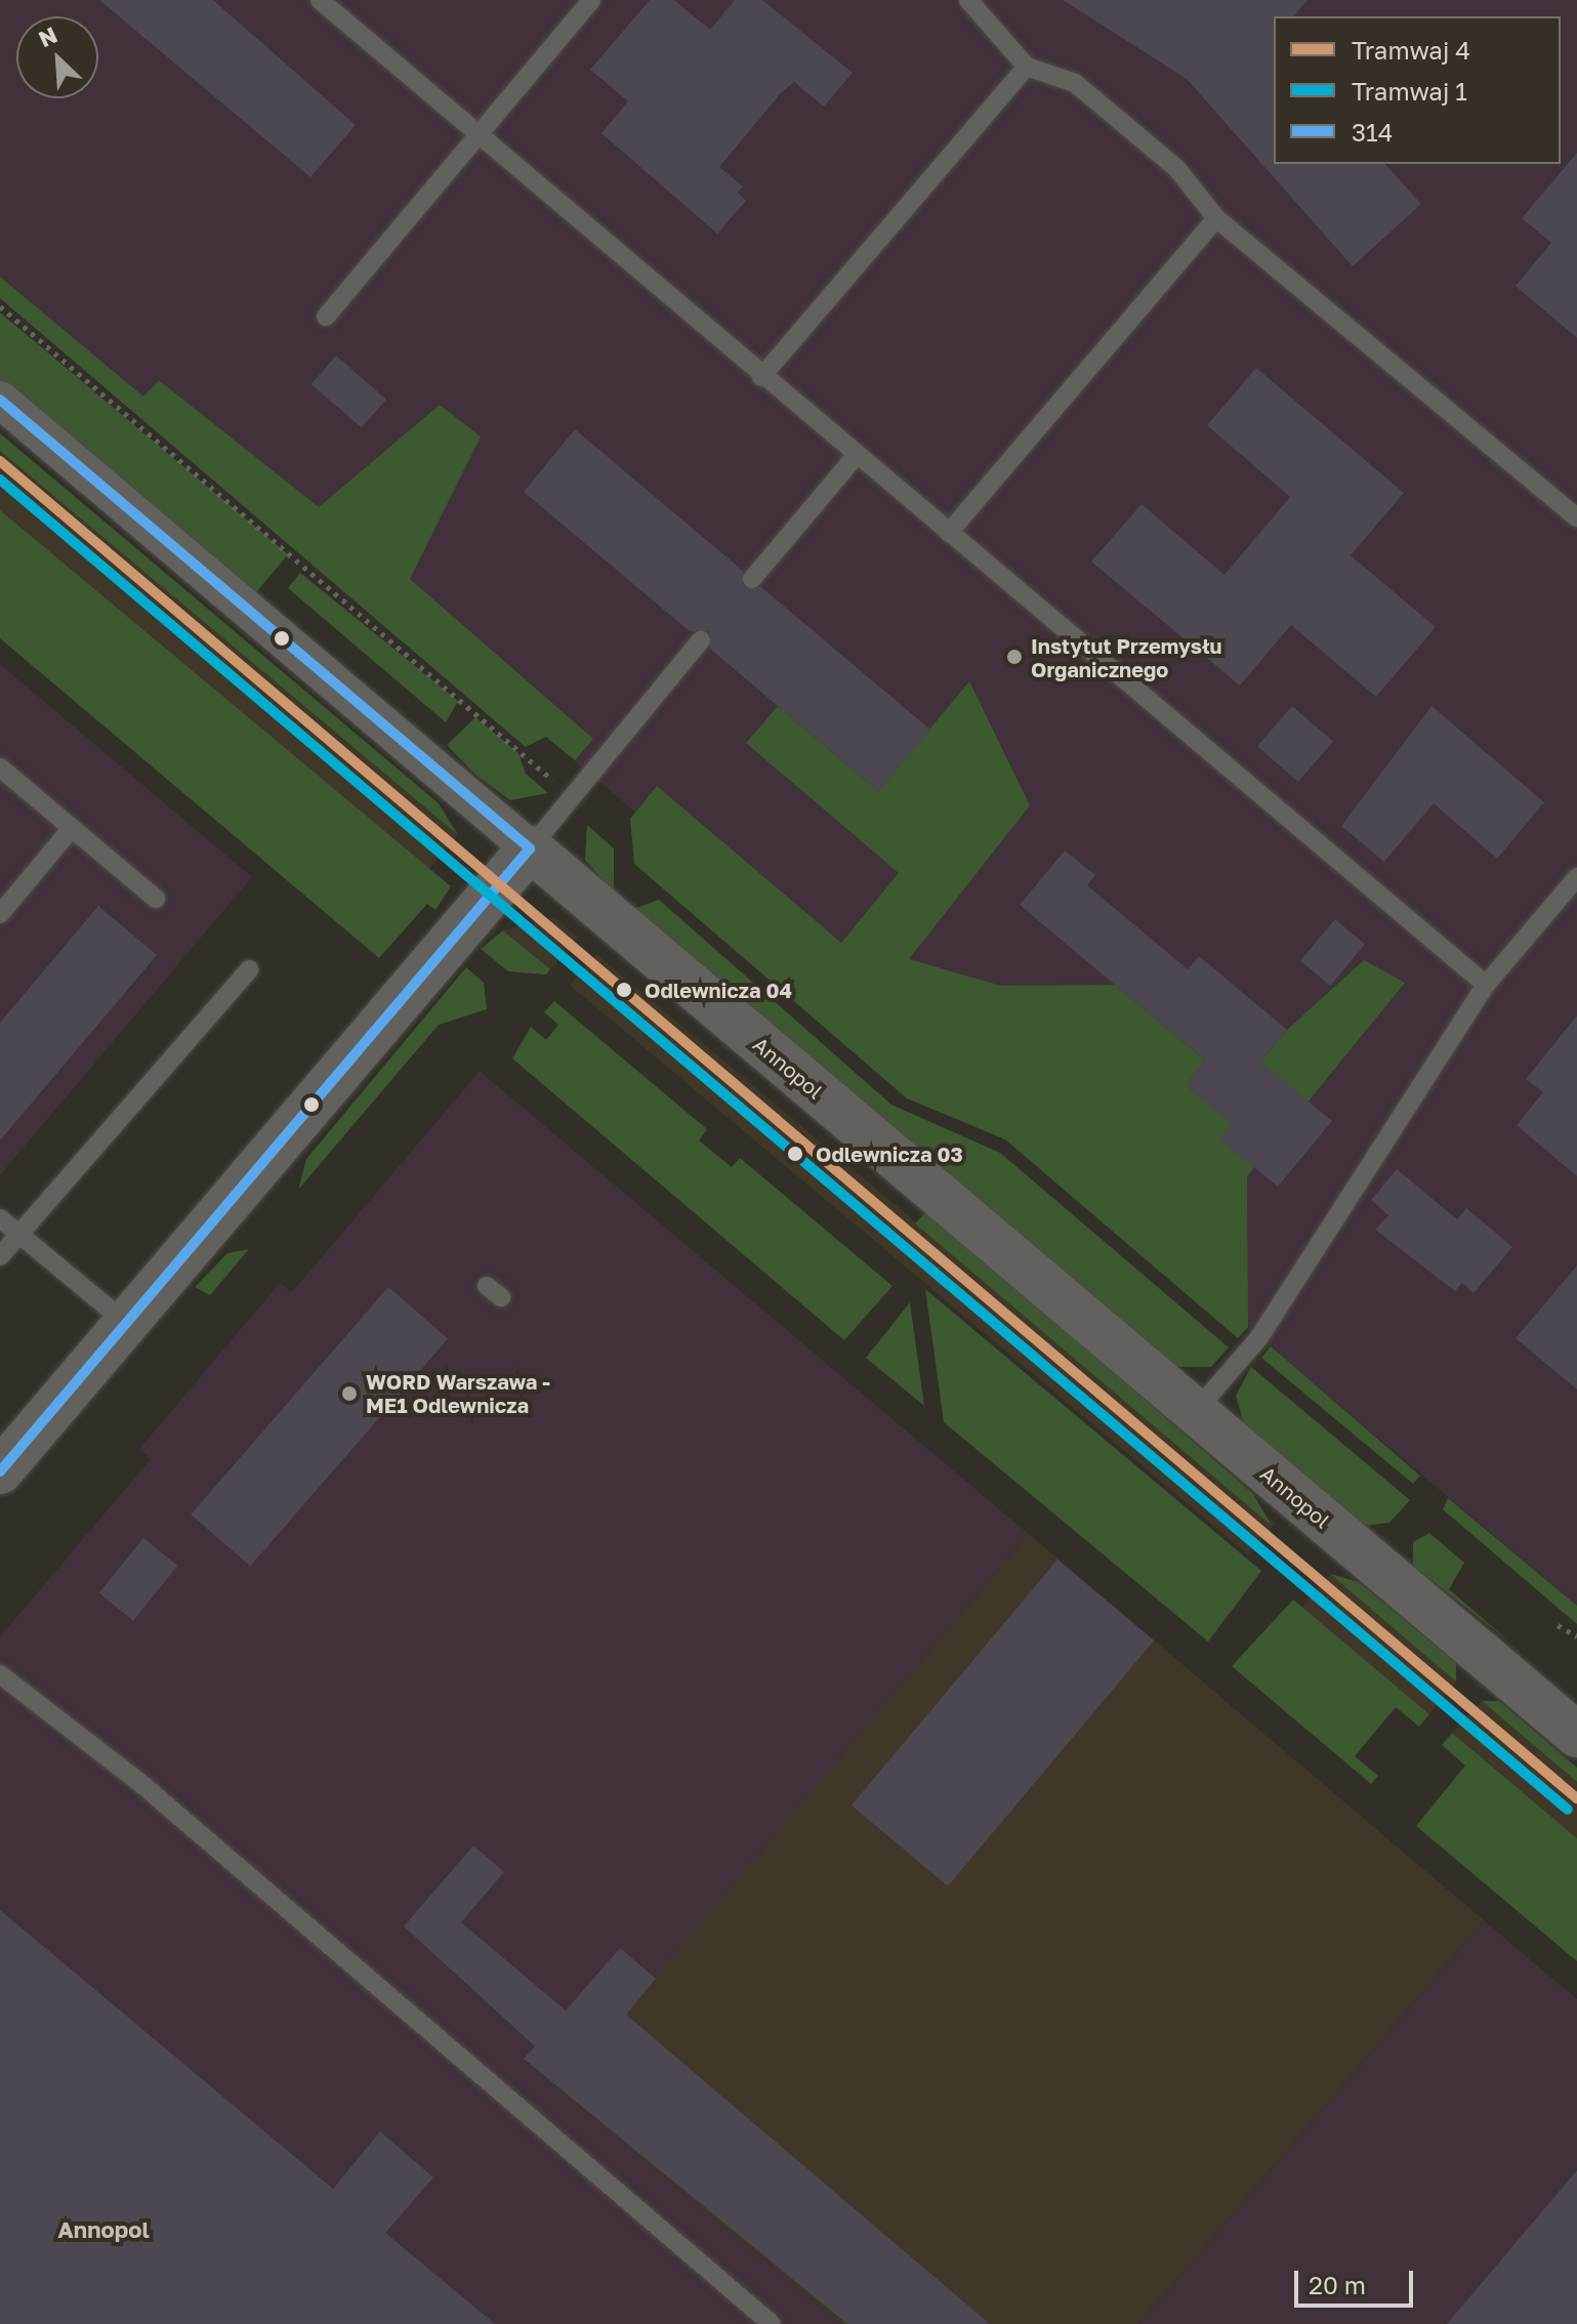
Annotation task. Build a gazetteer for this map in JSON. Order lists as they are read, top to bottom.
{
  "streets": {
    "street": ["Annopol"]
  },
  "districts": ["Annopol"],
  "places": [
    "Instytut Przemysłu Organicznego",
    "Odlewnicza 04",
    "Odlewnicza 03",
    "WORD Warszawa - ME1 Odlewnicza"
  ],
  "lines": ["transit line 314", "tram line 4", "tram line 1"],
  "legend": ["Tramwaj 4", "Tramwaj 1", "314"],
  "scale_bar": "20 m",
  "north": "top left"
}
